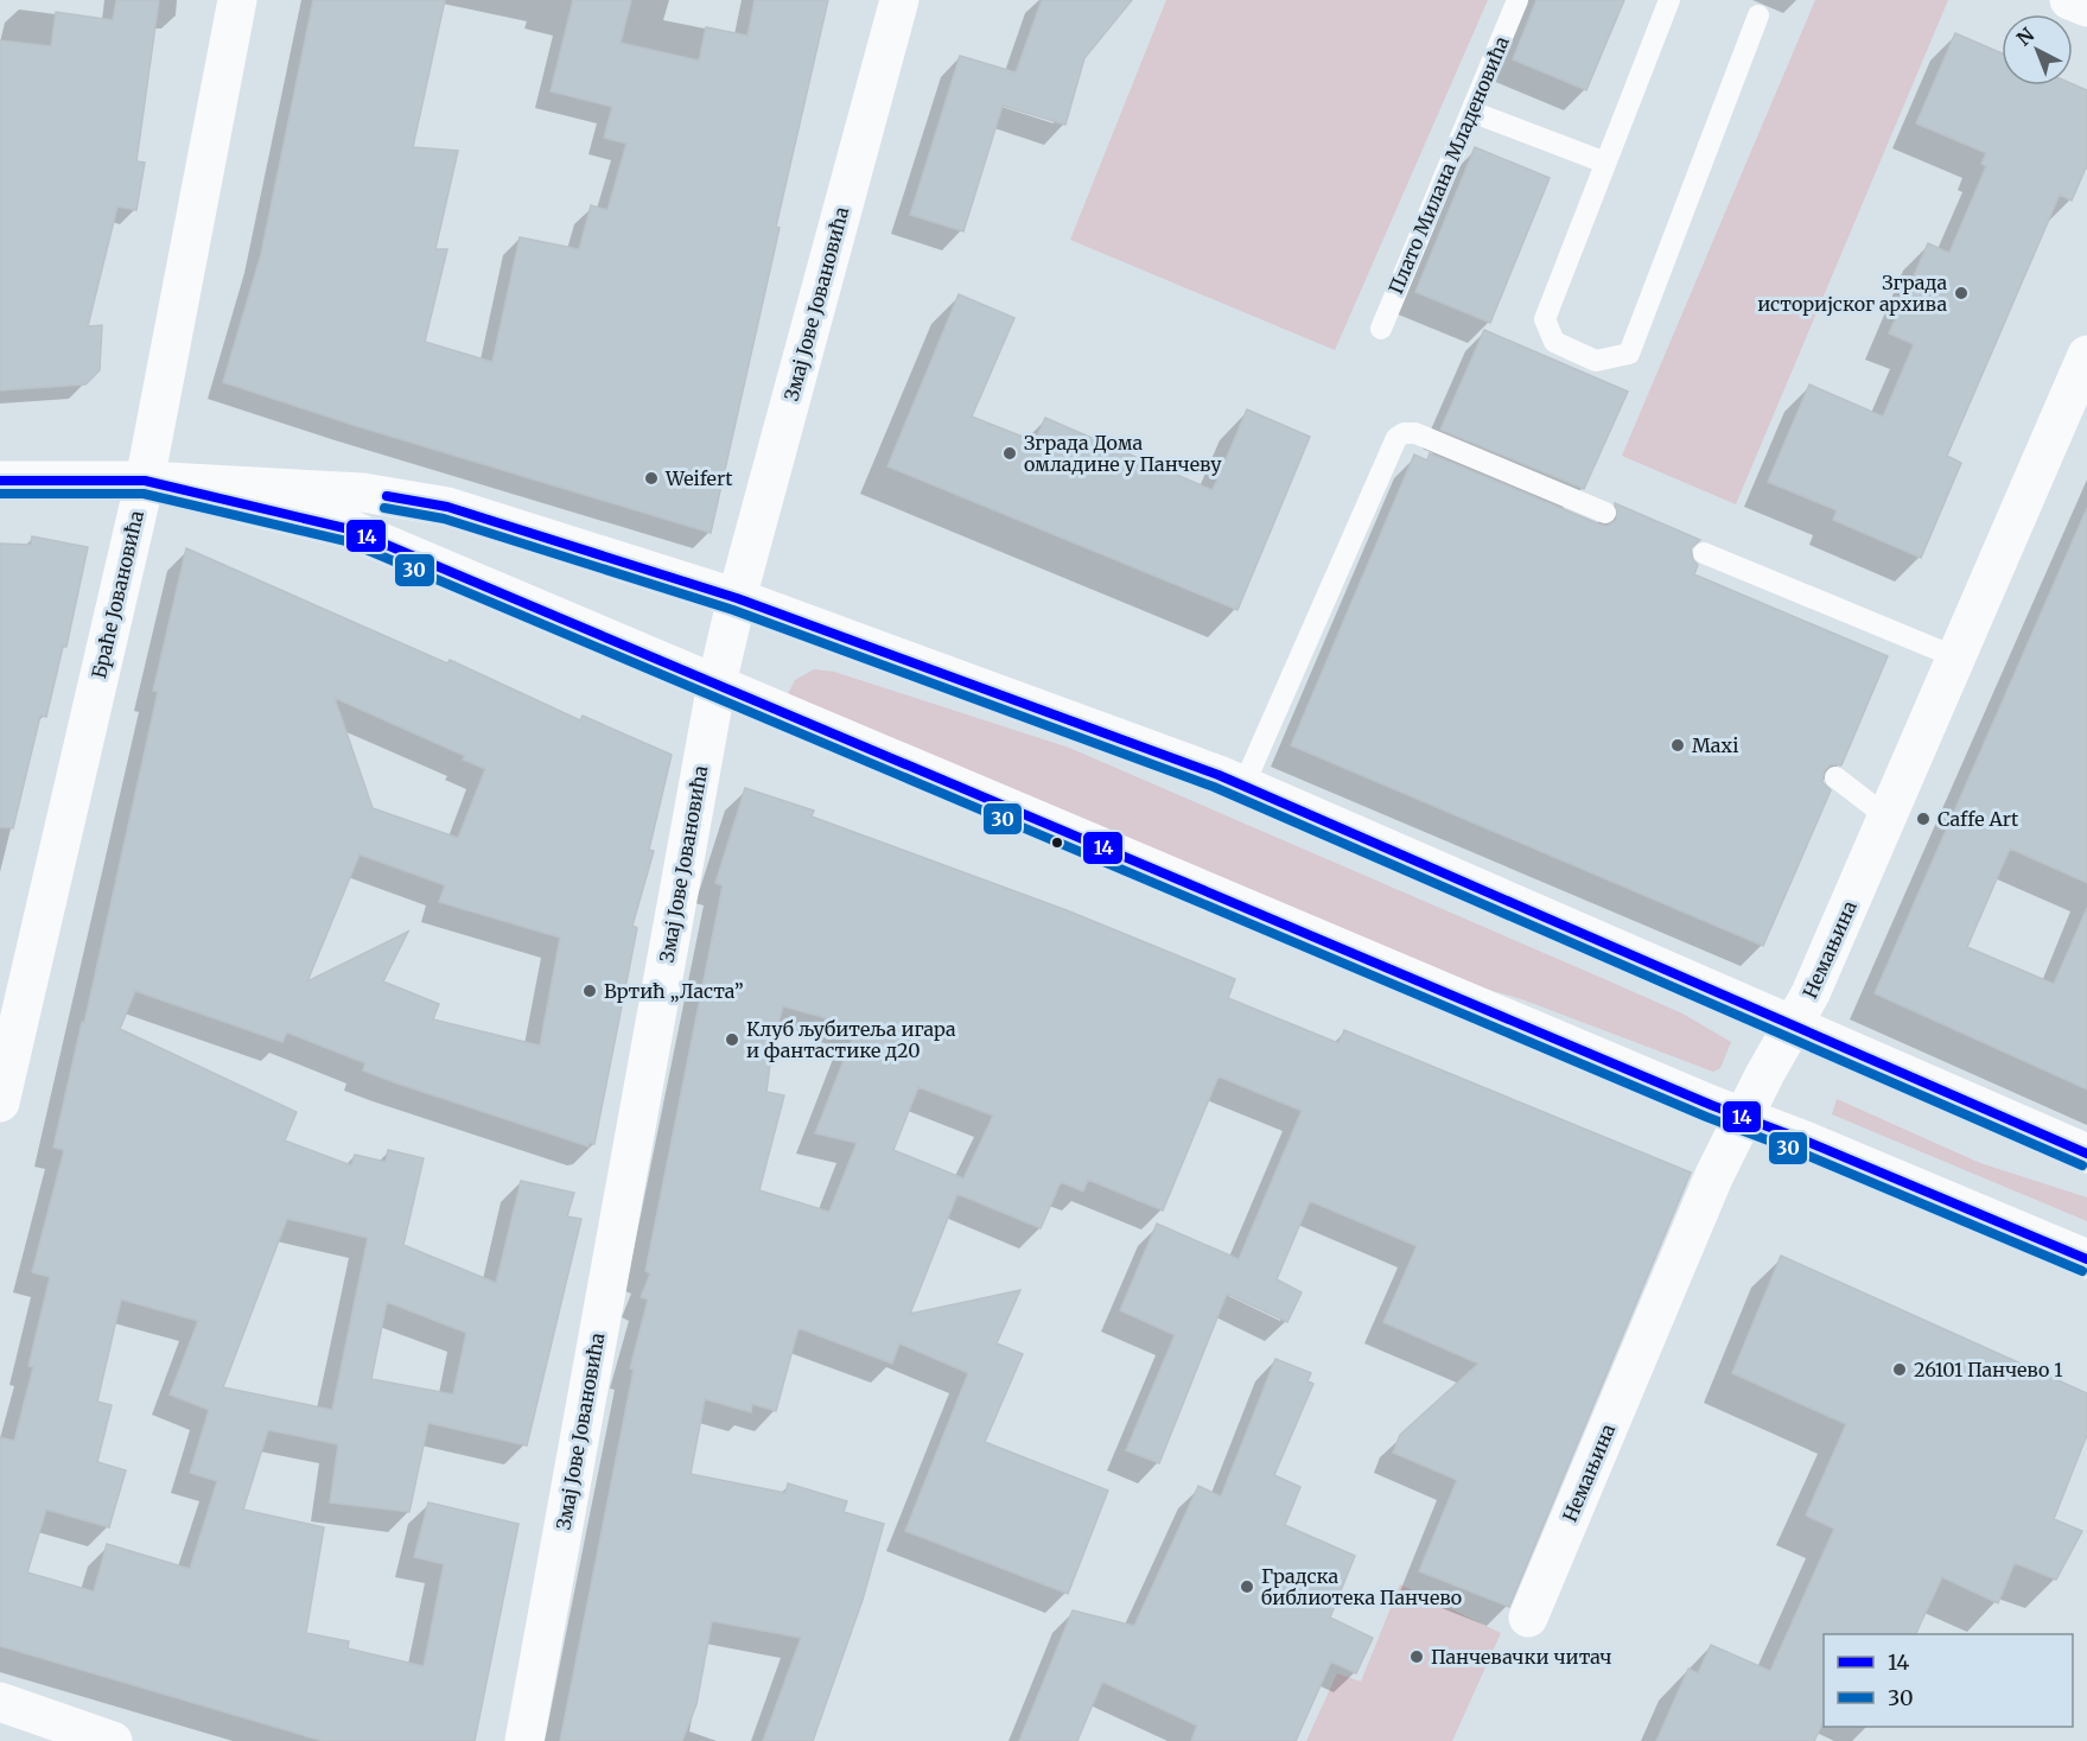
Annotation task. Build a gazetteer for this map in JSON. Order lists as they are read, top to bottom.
{
  "streets": {
    "street": ["Змај Јове Јовановића", "Браће Јовановића", "Немањина"],
    "lane": ["Плато Милана Младеновића"]
  },
  "places": [
    "Зграда историјског архива",
    "Зграда Дома омладине у Панчеву",
    "Weifert",
    "Maxi",
    "Caffe Art",
    "Вртић „Ласта”",
    "Клуб љубитеља игара и фантастике д20",
    "26101 Панчево 1",
    "Градска библиотека Панчево",
    "Панчевачки читач"
  ],
  "lines": ["transit line 14", "transit line 30"],
  "legend": ["14", "30"],
  "north": "top left"
}
